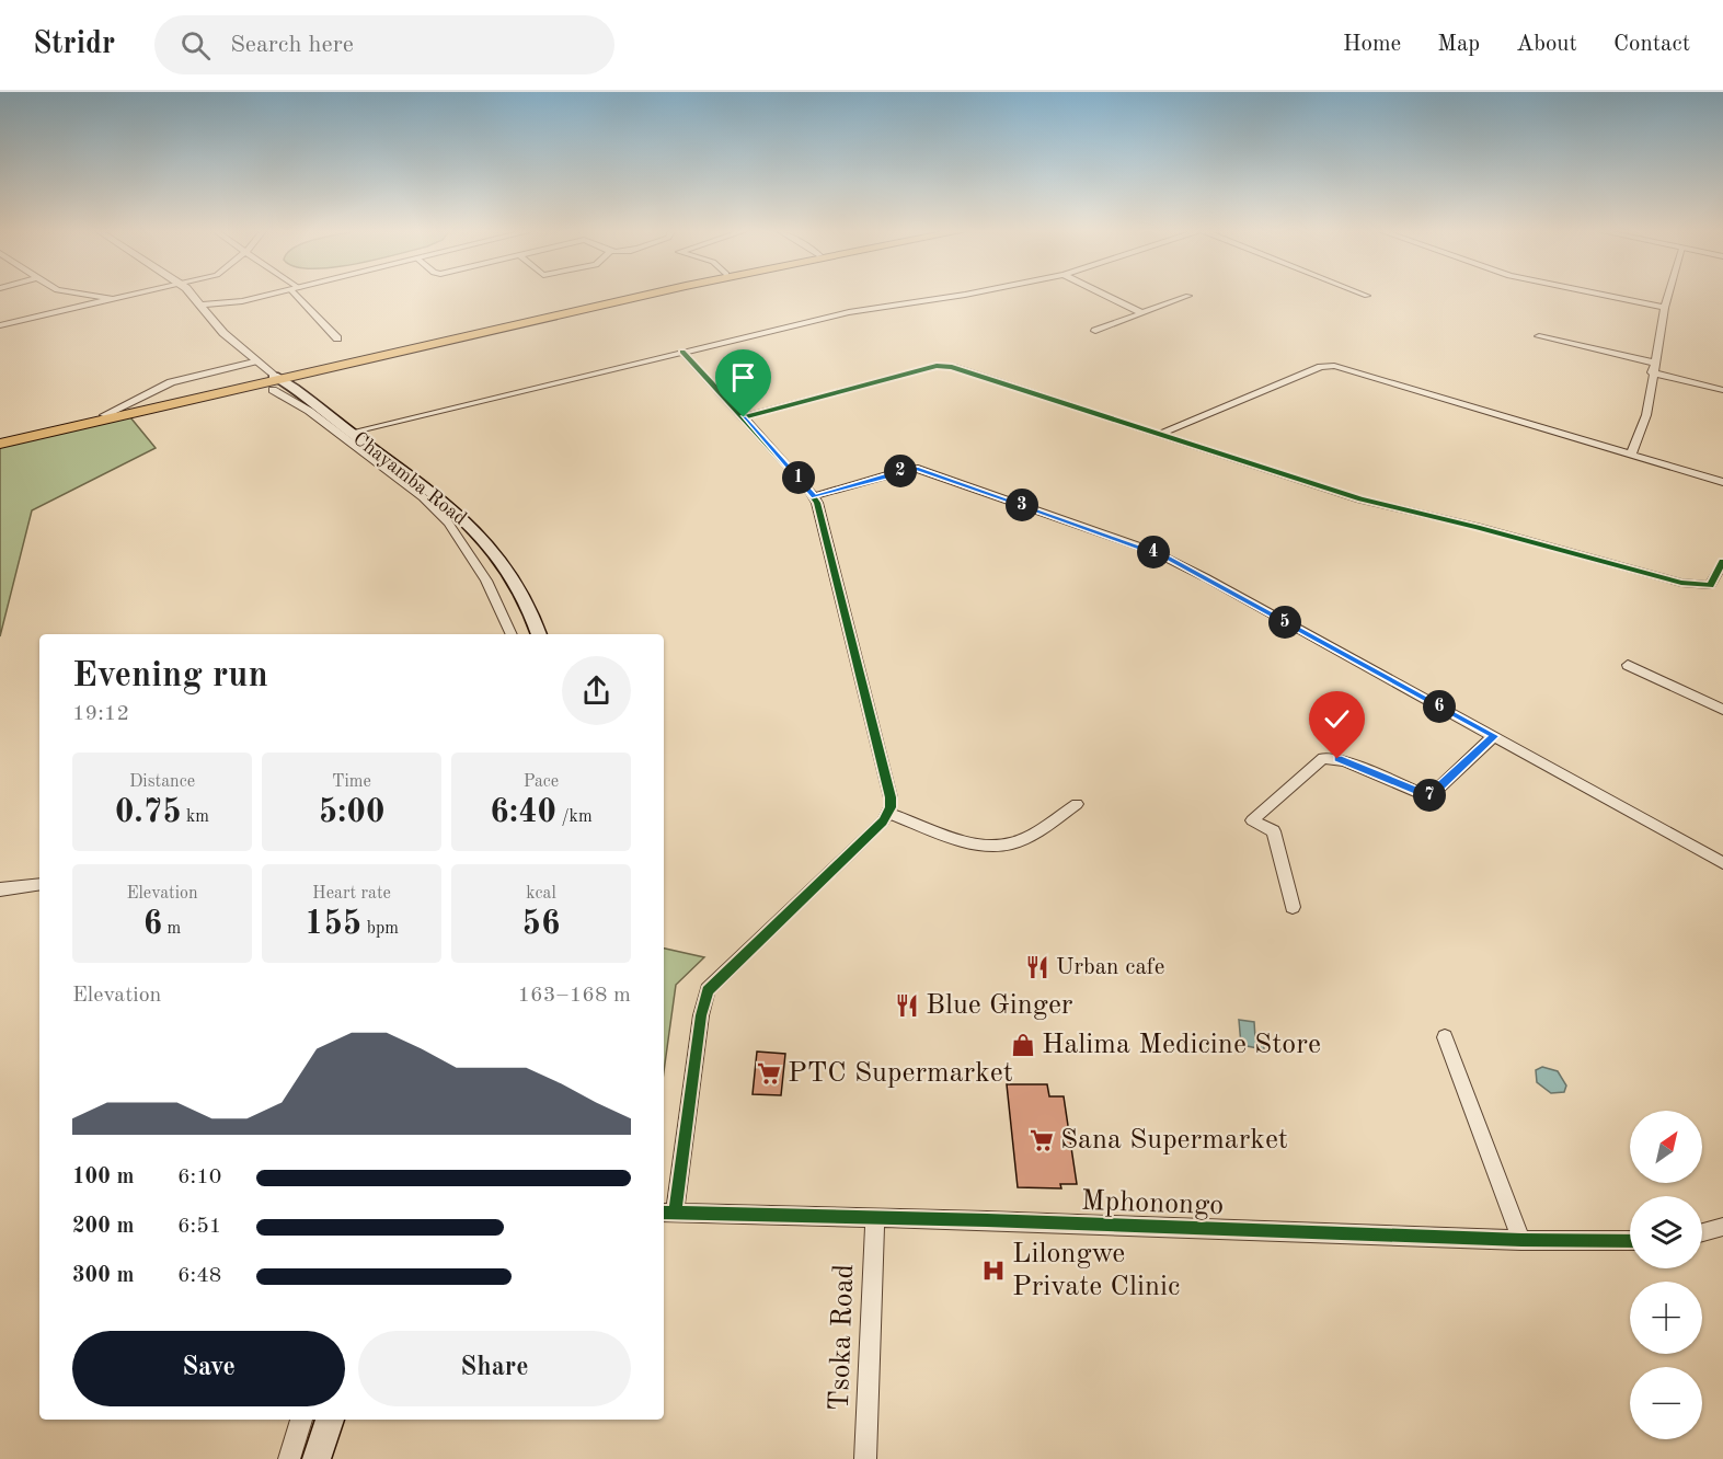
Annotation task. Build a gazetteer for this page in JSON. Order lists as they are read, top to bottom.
{
  "streets": {
    "main road": ["Chayamba Road"],
    "street": ["Mphonongo", "Tsoka Road"]
  },
  "crossings": [
    ["Mphonongo", "Tsoka Road"]
  ],
  "places": {
    "restaurant": ["Urban cafe", "Blue Ginger"],
    "shop": ["Halima Medicine Store"],
    "supermarket": ["PTC Supermarket", "Sana Supermarket"],
    "hospital": ["Lilongwe Private Clinic"]
  },
  "north": "top right",
  "page": {
    "header": "Stridr",
    "search": "Search here",
    "nav": [
      "Home",
      "Map",
      "About",
      "Contact"
    ],
    "pins": [
      "2",
      "1",
      "3",
      "4",
      "5",
      "6",
      "7"
    ],
    "heading": ["Evening run", "19:12"],
    "stats": [
      ["Distance", "0.75 km"],
      ["Time", "5:00"],
      ["Pace", "6:40 /km"],
      ["Elevation", "6 m"],
      ["Heart rate", "155 bpm"],
      ["kcal", "56"]
    ],
    "chart": ["Elevation", "163–168 m"],
    "map_buttons": ["+", "−"],
    "list": [
      {
        "name": "100 m",
        "note": "6:10"
      },
      {
        "name": "200 m",
        "note": "6:51"
      },
      {
        "name": "300 m",
        "note": "6:48"
      }
    ],
    "buttons": ["Save", "Share"]
  }
}
